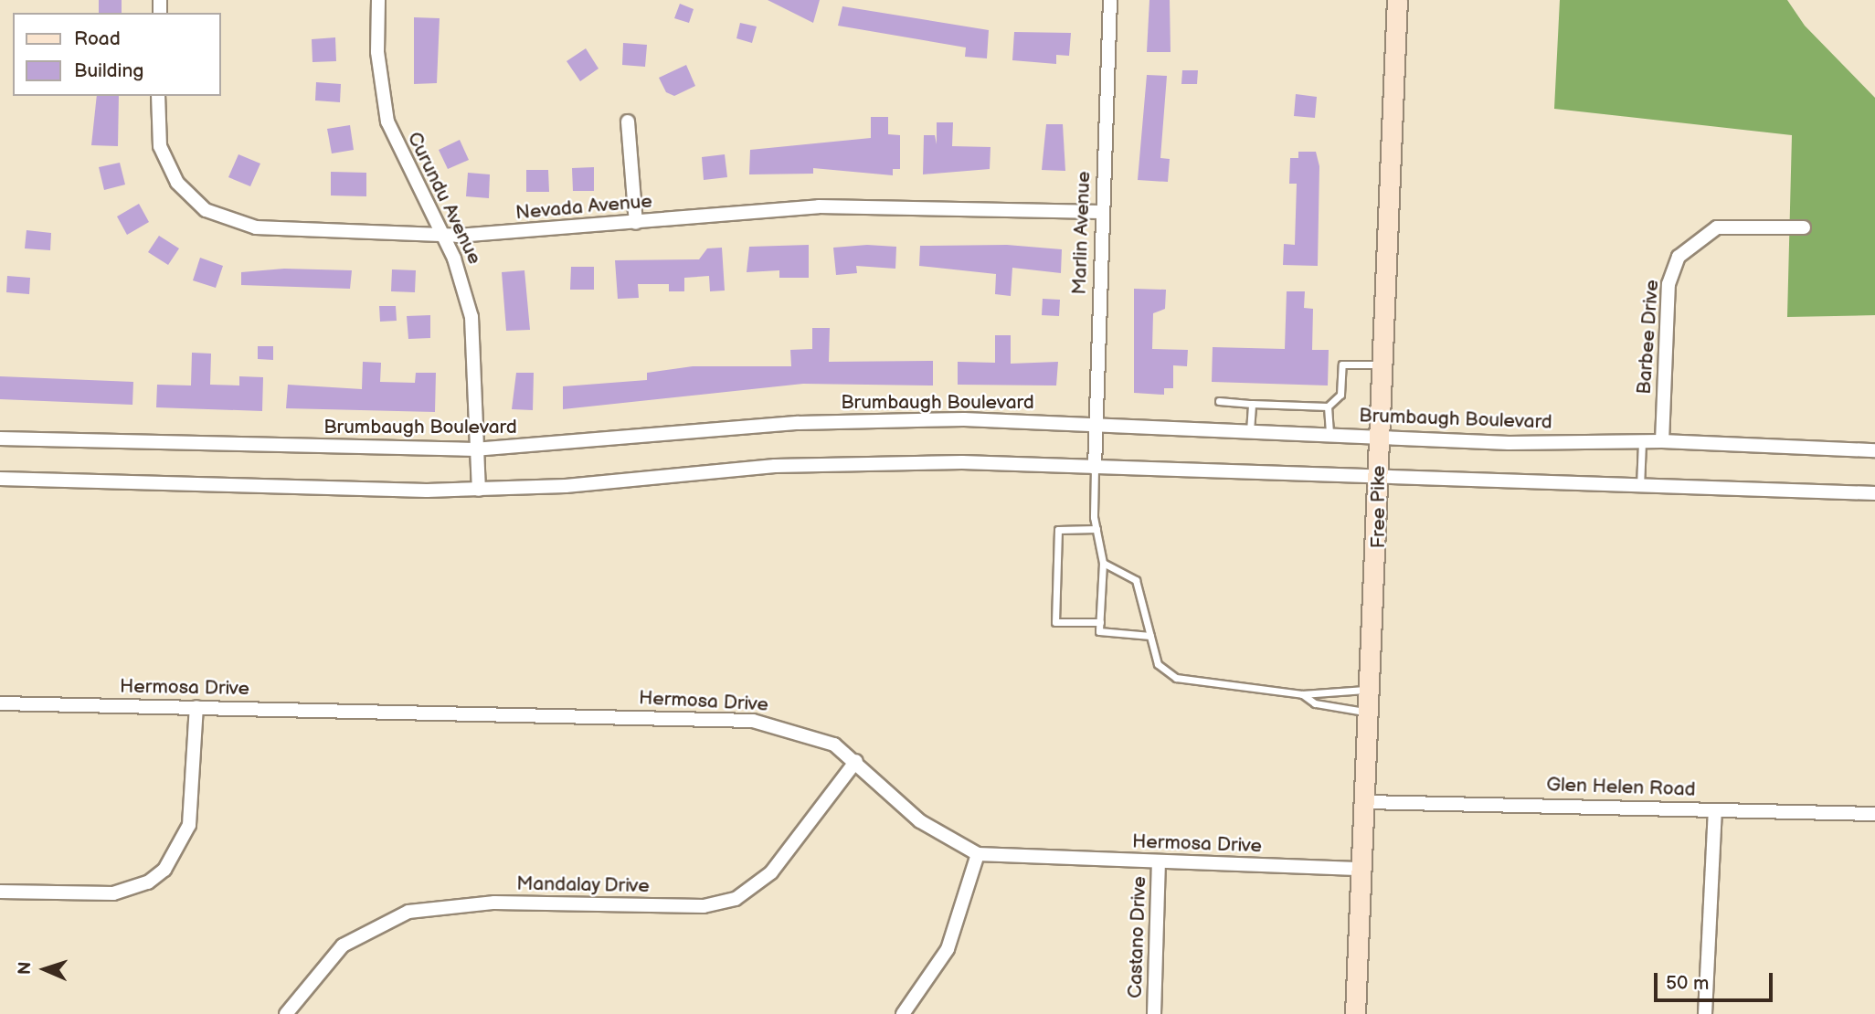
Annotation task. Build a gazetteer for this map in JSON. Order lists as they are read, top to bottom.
{
  "streets": {
    "main road": ["Free Pike"],
    "street": [
      "Curundu Avenue",
      "Nevada Avenue",
      "Marlin Avenue",
      "Barbee Drive",
      "Brumbaugh Boulevard",
      "Hermosa Drive",
      "Glen Helen Road",
      "Mandalay Drive",
      "Castano Drive"
    ]
  },
  "crossings": [
    ["Curundu Avenue", "Nevada Avenue"],
    ["Curundu Avenue", "Brumbaugh Boulevard"],
    ["Nevada Avenue", "Marlin Avenue"],
    ["Marlin Avenue", "Brumbaugh Boulevard"],
    ["Barbee Drive", "Brumbaugh Boulevard"],
    ["Brumbaugh Boulevard", "Free Pike"],
    ["Free Pike", "Hermosa Drive"],
    ["Free Pike", "Glen Helen Road"],
    ["Hermosa Drive", "Mandalay Drive"],
    ["Hermosa Drive", "Castano Drive"]
  ],
  "legend": ["Road", "Building"],
  "scale_bar": "50 m",
  "north": "left"
}
